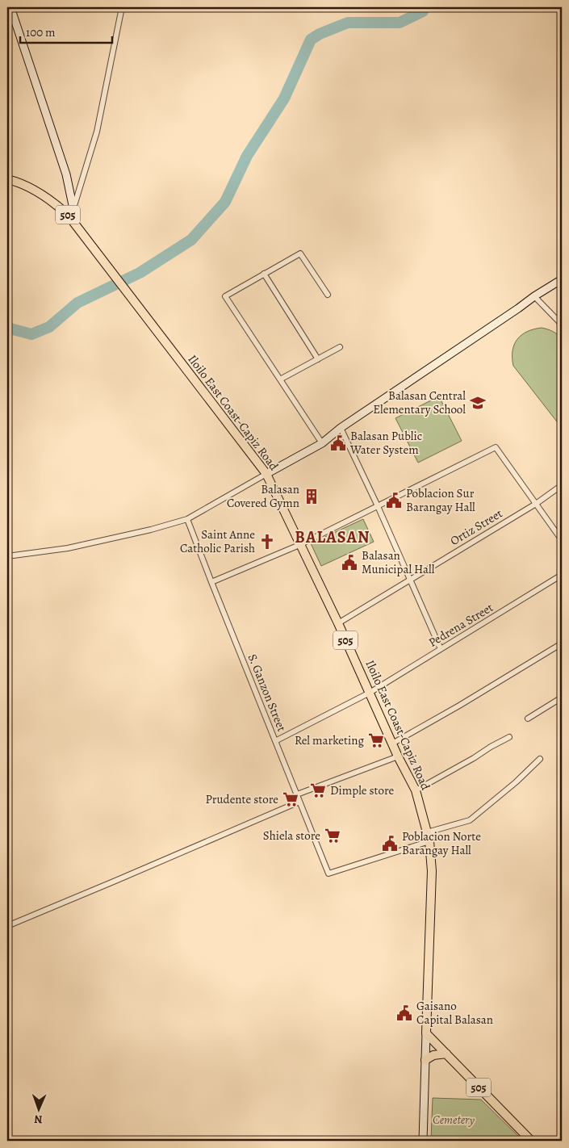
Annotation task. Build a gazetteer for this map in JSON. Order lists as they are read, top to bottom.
{
  "streets": {
    "main road": ["505", "Iloilo East Coast-Capiz Road"],
    "street": ["Ortiz Street", "Pedrena Street", "S. Ganzon Street"]
  },
  "crossings": [
    ["505", "Iloilo East Coast-Capiz Road"],
    ["Iloilo East Coast-Capiz Road", "Ortiz Street"],
    ["Iloilo East Coast-Capiz Road", "Pedrena Street"],
    ["Iloilo East Coast-Capiz Road", "S. Ganzon Street"],
    ["Pedrena Street", "S. Ganzon Street"]
  ],
  "districts": ["BALASAN"],
  "parks": ["Cemetery"],
  "places": {
    "school or university": ["Balasan Central Elementary School"],
    "public building": [
      "Balasan Public Water System",
      "Poblacion Sur Barangay Hall",
      "Balasan Municipal Hall",
      "Poblacion Norte Barangay Hall",
      "Gaisano Capital Balasan"
    ],
    "building": ["Balasan Covered Gymn"],
    "church": ["Saint Anne Catholic Parish"],
    "supermarket": [
      "Rel marketing",
      "Dimple store",
      "Prudente store",
      "Shiela store"
    ]
  },
  "scale_bar": "100 m",
  "north": "bottom"
}
